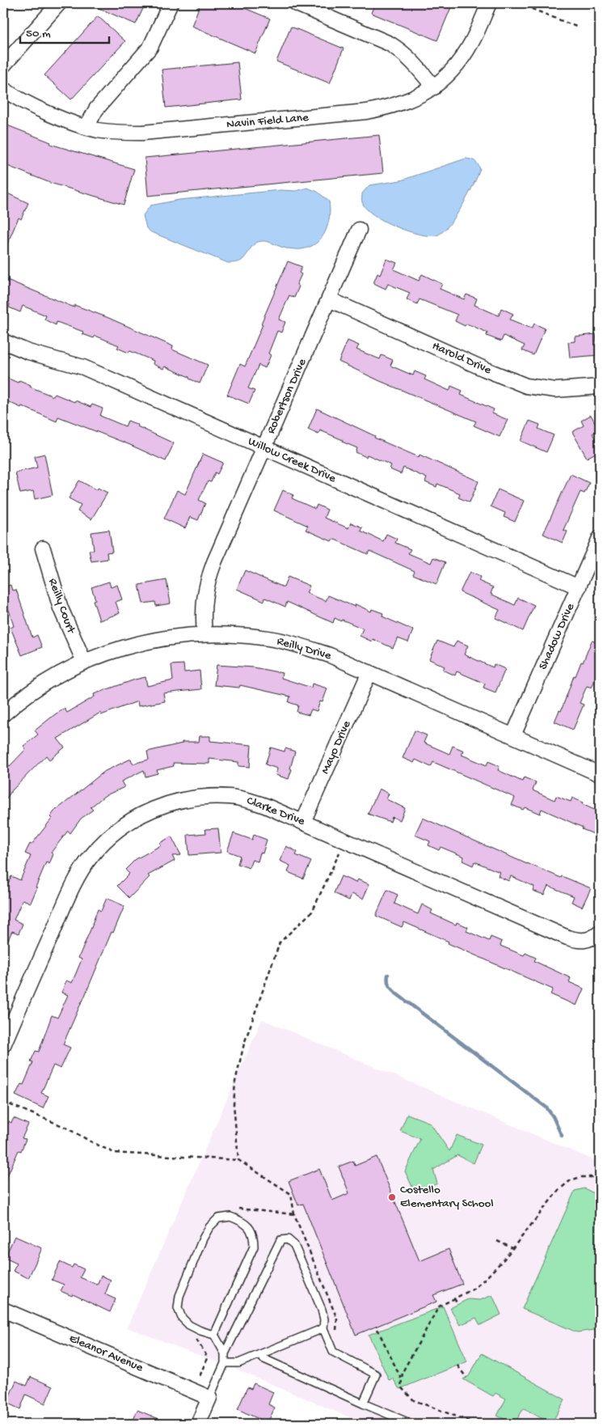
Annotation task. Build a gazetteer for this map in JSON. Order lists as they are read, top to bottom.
{
  "streets": {
    "street": [
      "Navin Field Lane",
      "Harold Drive",
      "Robertson Drive",
      "Willow Creek Drive",
      "Reilly Court",
      "Shadow Drive",
      "Reilly Drive",
      "Mayo Drive",
      "Clarke Drive",
      "Eleanor Avenue"
    ]
  },
  "crossings": [
    ["Harold Drive", "Robertson Drive"],
    ["Robertson Drive", "Willow Creek Drive"],
    ["Robertson Drive", "Reilly Drive"],
    ["Willow Creek Drive", "Shadow Drive"],
    ["Reilly Court", "Reilly Drive"],
    ["Shadow Drive", "Reilly Drive"],
    ["Reilly Drive", "Mayo Drive"],
    ["Mayo Drive", "Clarke Drive"]
  ],
  "places": ["Costello Elementary School"],
  "scale_bar": "50 m"
}
